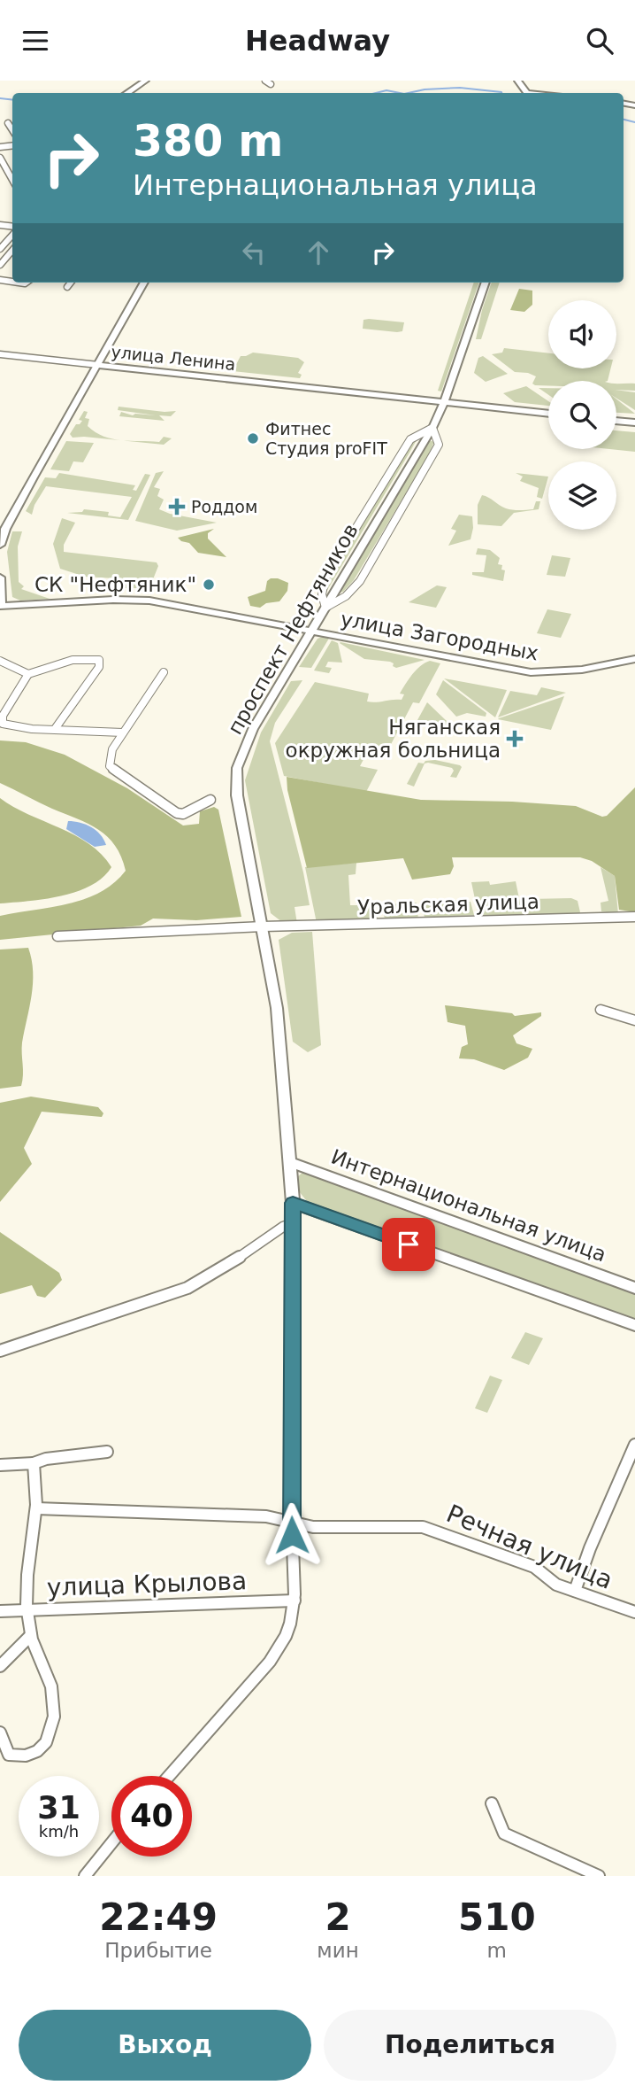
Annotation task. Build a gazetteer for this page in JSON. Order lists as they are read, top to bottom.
{
  "streets": {
    "main road": [
      "улица Ленина",
      "проспект Нефтяников",
      "улица Загородных",
      "Интернациональная улица"
    ],
    "street": ["Уральская улица", "Речная улица", "улица Крылова"]
  },
  "crossings": [
    ["улица Ленина", "проспект Нефтяников"],
    ["проспект Нефтяников", "улица Загородных"],
    ["проспект Нефтяников", "Уральская улица"],
    ["проспект Нефтяников", "Интернациональная улица"]
  ],
  "places": {
    "other": ["Фитнес Студия proFIT", "СК \"Нефтяник\""],
    "health": ["Роддом", "Няганская окружная больница"]
  },
  "page": {
    "header": "Headway",
    "turn": ["380 m", "Интернациональная улица"],
    "speed": "31 km/h",
    "limit": "40",
    "eta": [
      "22:49",
      "Прибытие",
      "2",
      "мин",
      "510",
      "m"
    ],
    "buttons": ["Выход", "Поделиться"]
  }
}
